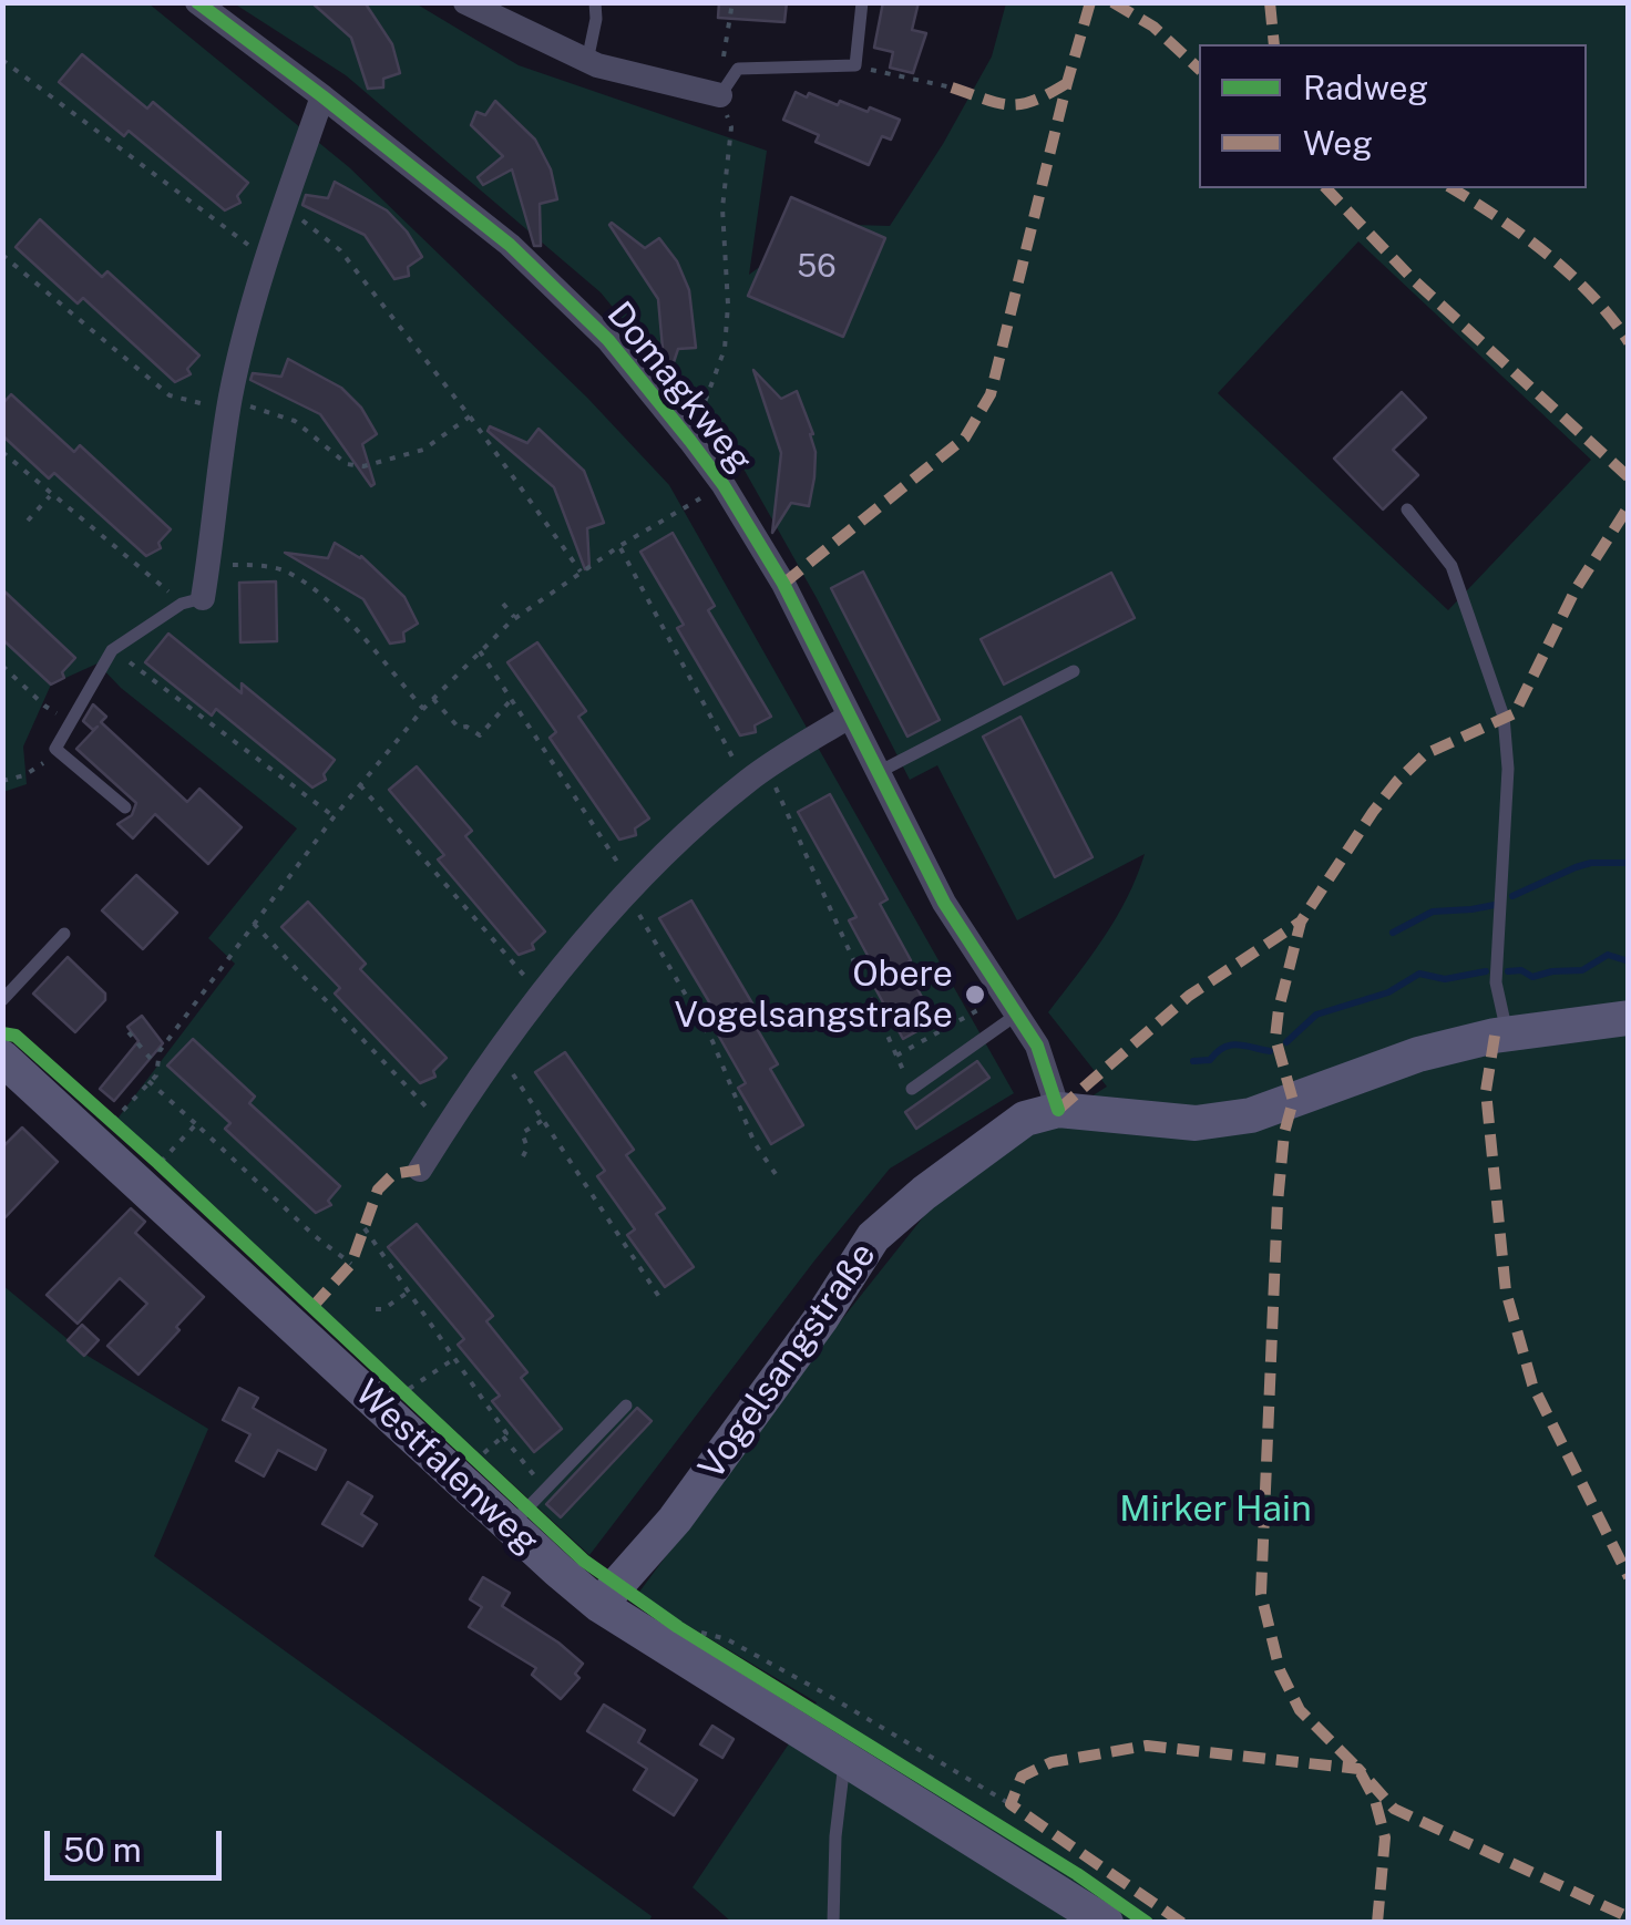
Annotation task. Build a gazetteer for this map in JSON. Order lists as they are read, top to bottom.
{
  "streets": {
    "street": ["Domagkweg", "Vogelsangstraße", "Westfalenweg"]
  },
  "crossings": [
    ["Domagkweg", "Vogelsangstraße"],
    ["Vogelsangstraße", "Westfalenweg"]
  ],
  "parks": ["Mirker Hain"],
  "places": ["Obere Vogelsangstraße"],
  "house_numbers": ["56"],
  "legend": ["Radweg", "Weg"],
  "scale_bar": "50 m"
}
